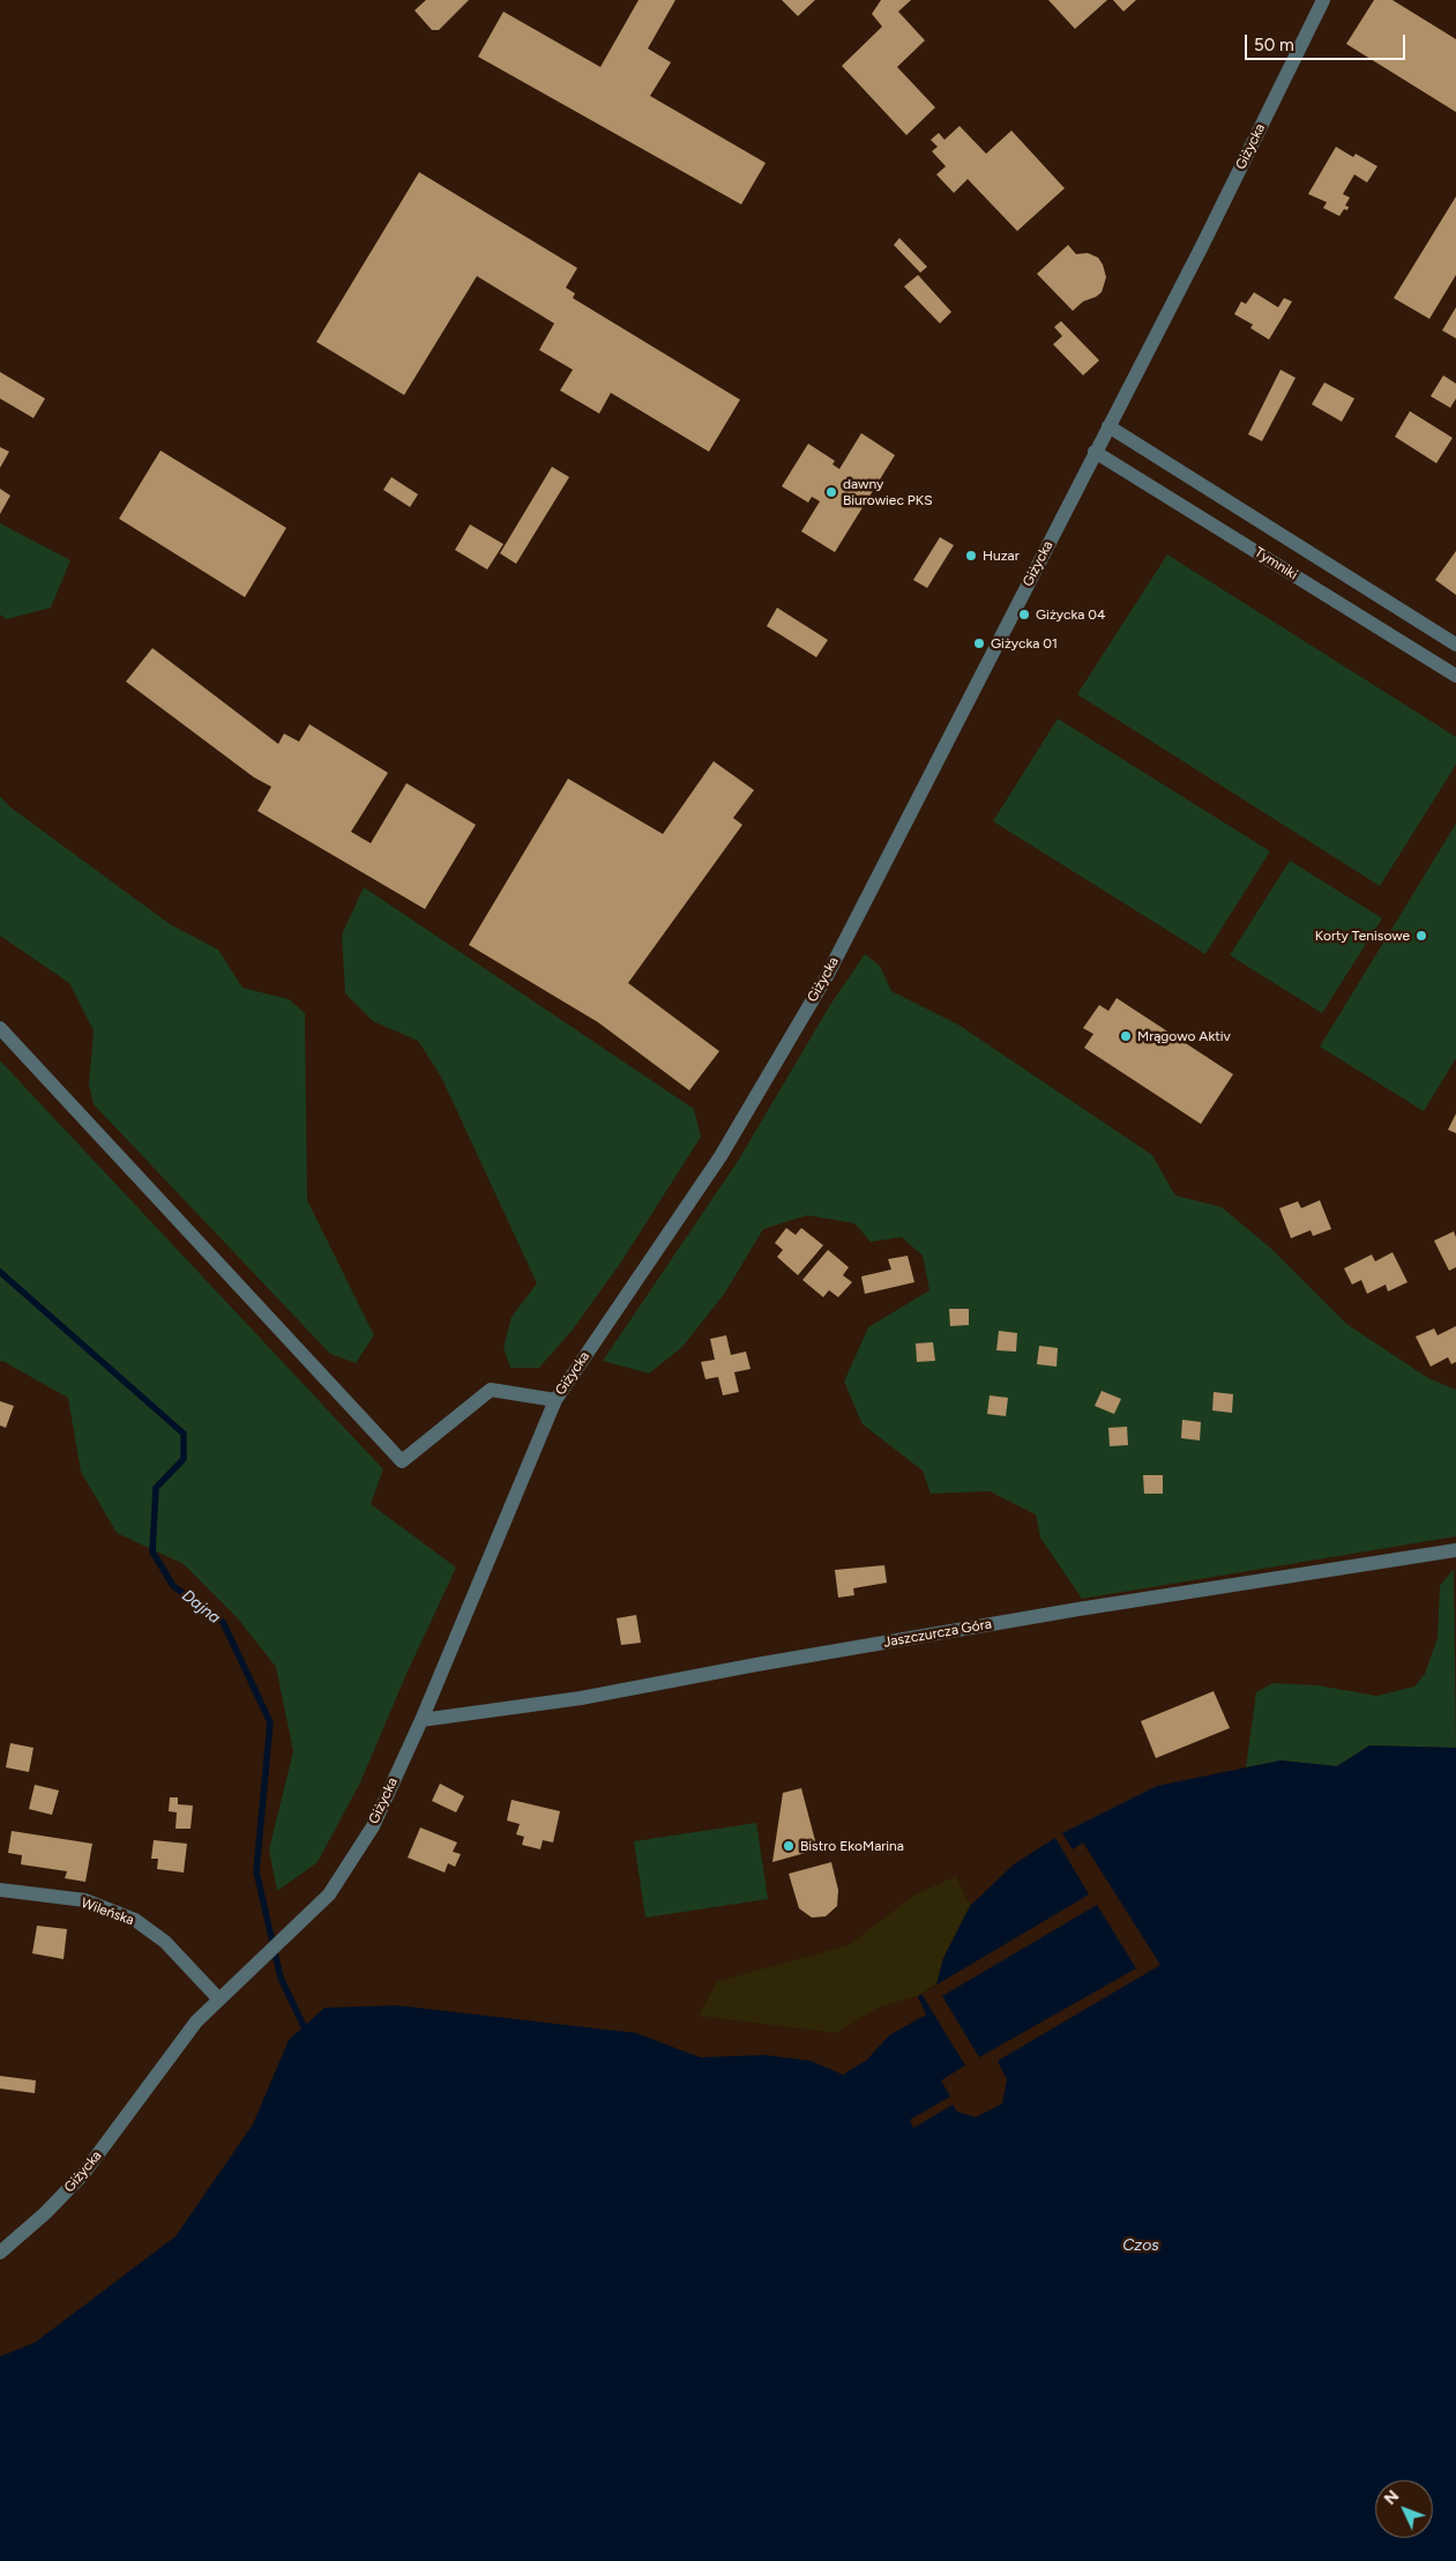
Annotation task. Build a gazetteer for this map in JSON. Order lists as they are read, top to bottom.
{
  "streets": {
    "street": [
      "Giżycka",
      "Tymniki",
      "Jaszczurcza Góra",
      "Wileńska"
    ]
  },
  "crossings": [
    ["Giżycka", "Tymniki"],
    ["Giżycka", "Jaszczurcza Góra"],
    ["Giżycka", "Wileńska"]
  ],
  "water": ["Dajna", "Czos"],
  "places": [
    "dawny Biurowiec PKS",
    "Huzar",
    "Giżycka 04",
    "Giżycka 01",
    "Korty Tenisowe",
    "Mrągowo Aktiv",
    "Bistro EkoMarina"
  ],
  "scale_bar": "50 m",
  "north": "top left"
}
